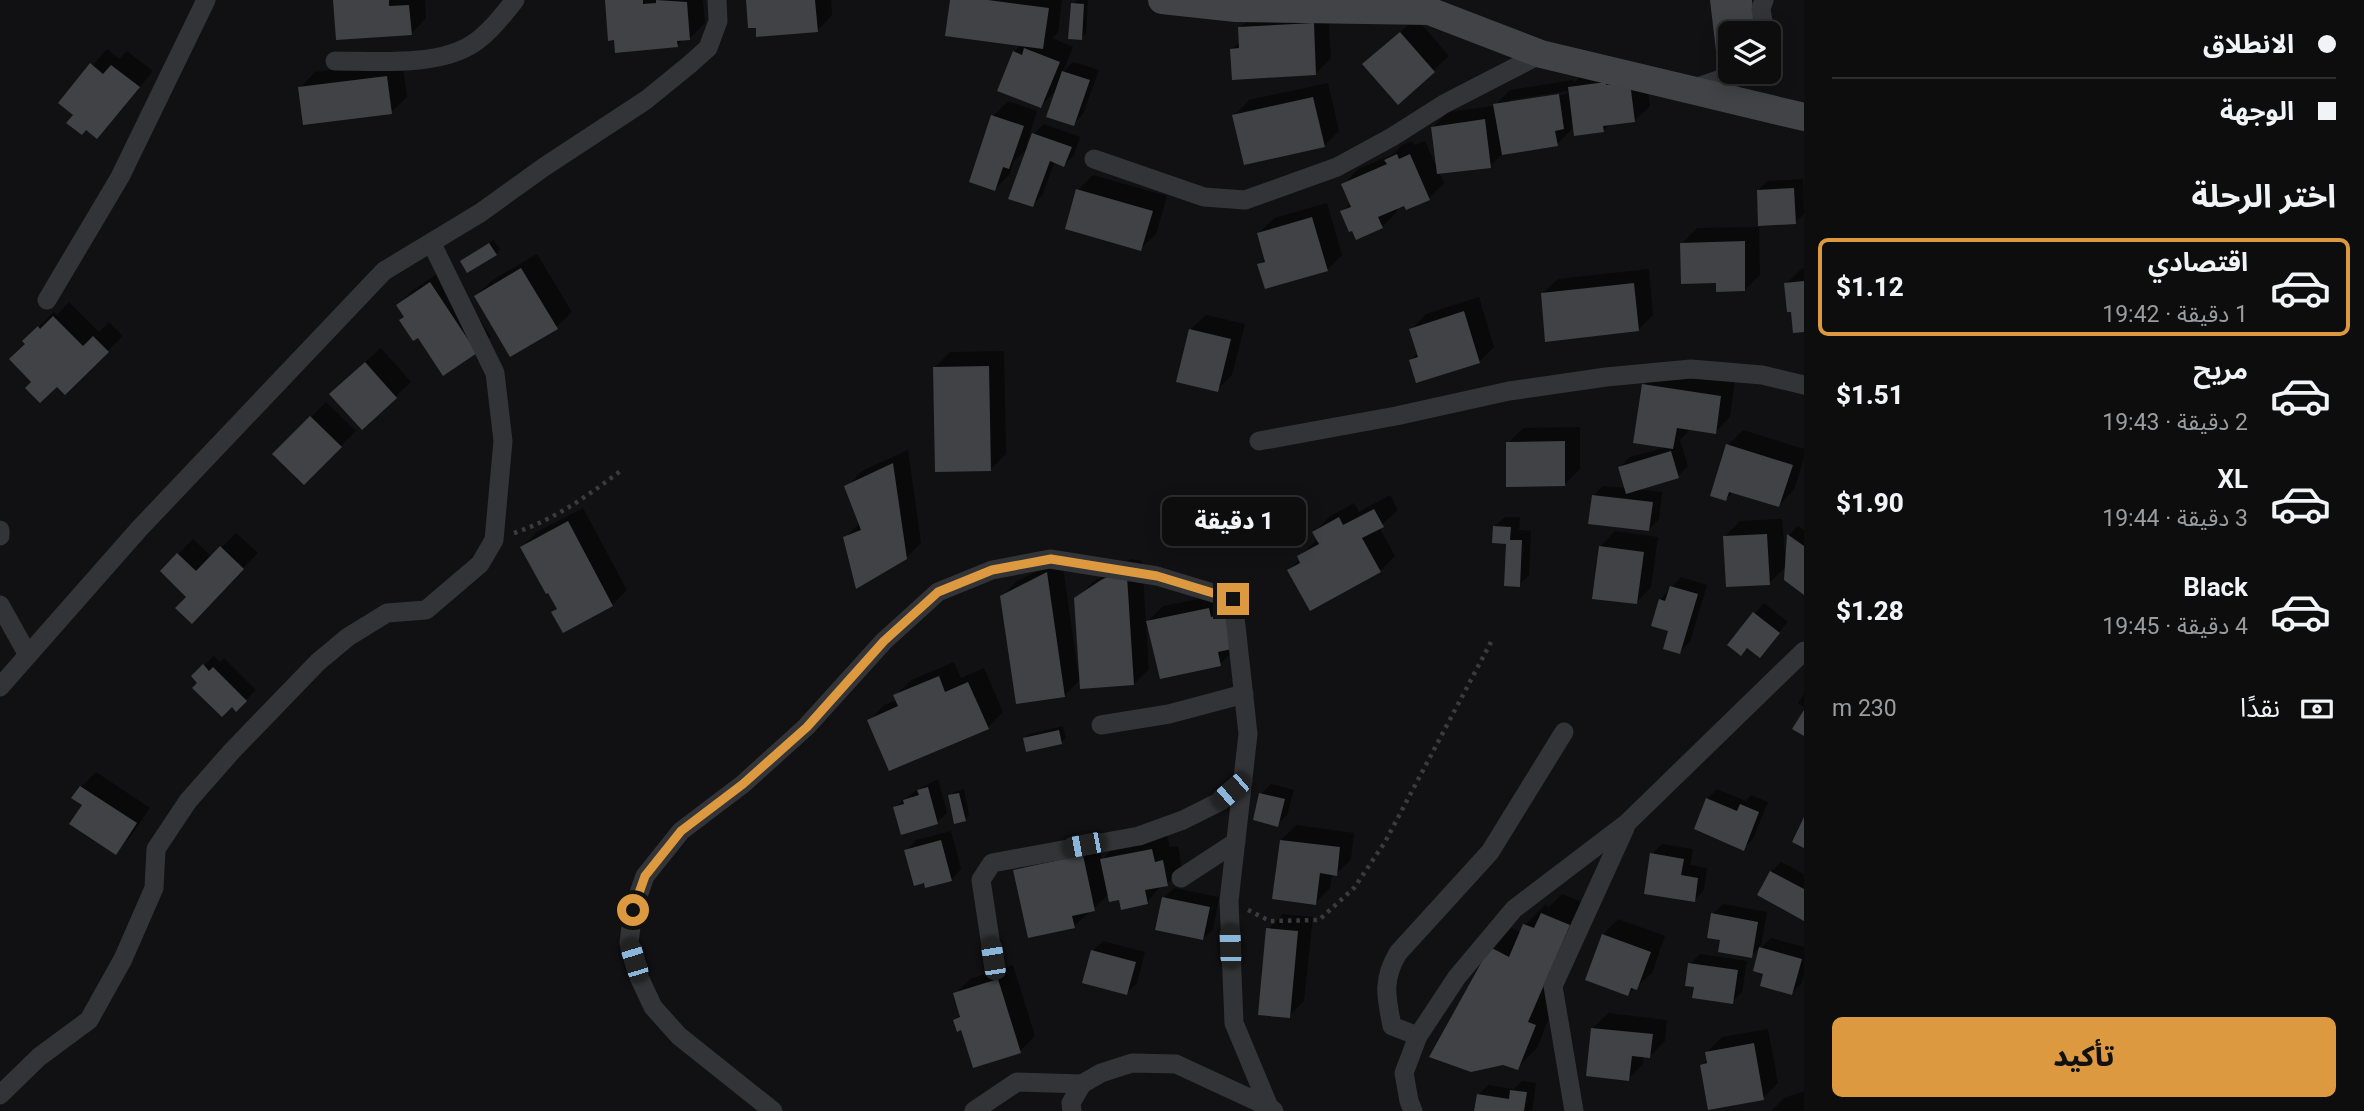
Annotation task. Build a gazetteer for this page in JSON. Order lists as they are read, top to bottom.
{
  "page": {
    "banner": ["الانطلاق", "الوجهة"],
    "heading": "اختر الرحلة",
    "list": [
      {
        "name": "اقتصادي",
        "note": "1 دقيقة · 19:42",
        "value": "$1.12"
      },
      {
        "name": "مريح",
        "note": "2 دقيقة · 19:43",
        "value": "$1.51"
      },
      {
        "name": "XL",
        "note": "3 دقيقة · 19:44",
        "value": "$1.90"
      },
      {
        "name": "Black",
        "note": "4 دقيقة · 19:45",
        "value": "$1.28"
      }
    ],
    "bubble": "1 دقيقة",
    "pay": ["نقدًا", "230 m"],
    "buttons": "تأكيد"
  }
}
